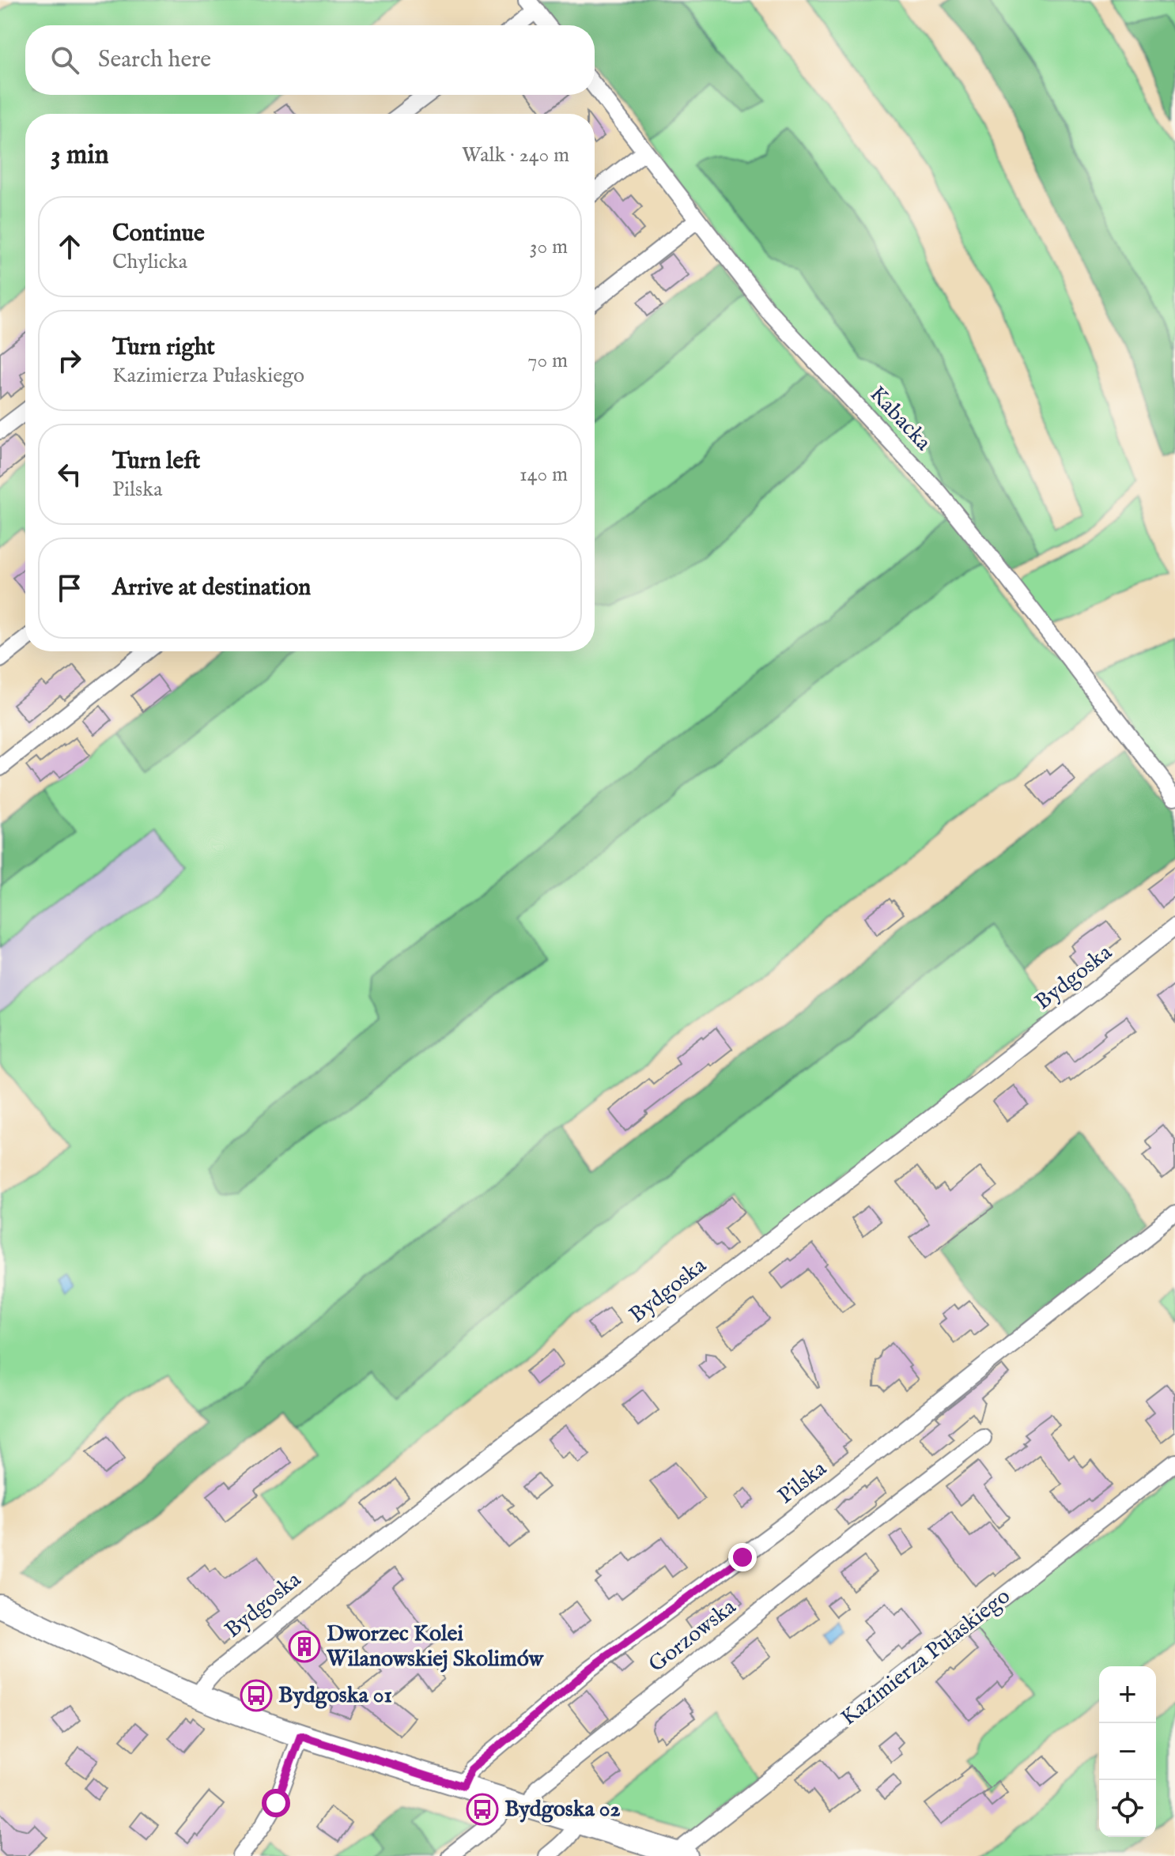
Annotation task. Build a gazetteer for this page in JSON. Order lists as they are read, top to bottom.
{
  "streets": {
    "main road": ["Kazimierza Pułaskiego"],
    "street": [
      "Kabacka",
      "Bydgoska",
      "Pilska",
      "Gorzowska"
    ]
  },
  "crossings": [
    ["Bydgoska", "Kazimierza Pułaskiego"],
    ["Pilska", "Kazimierza Pułaskiego"],
    ["Gorzowska", "Kazimierza Pułaskiego"]
  ],
  "places": {
    "building": ["Dworzec Kolei Wilanowskiej Skolimów"],
    "bus stop": ["Bydgoska 01", "Bydgoska 02"]
  },
  "page": {
    "search": "Search here",
    "heading": ["3 min", "Walk · 240 m"],
    "list": [
      ["Continue", "Chylicka", "30 m"],
      ["Turn right", "Kazimierza Pułaskiego", "70 m"],
      ["Turn left", "Pilska", "140 m"],
      "Arrive at destination"
    ],
    "map_buttons": ["+", "−"]
  }
}
